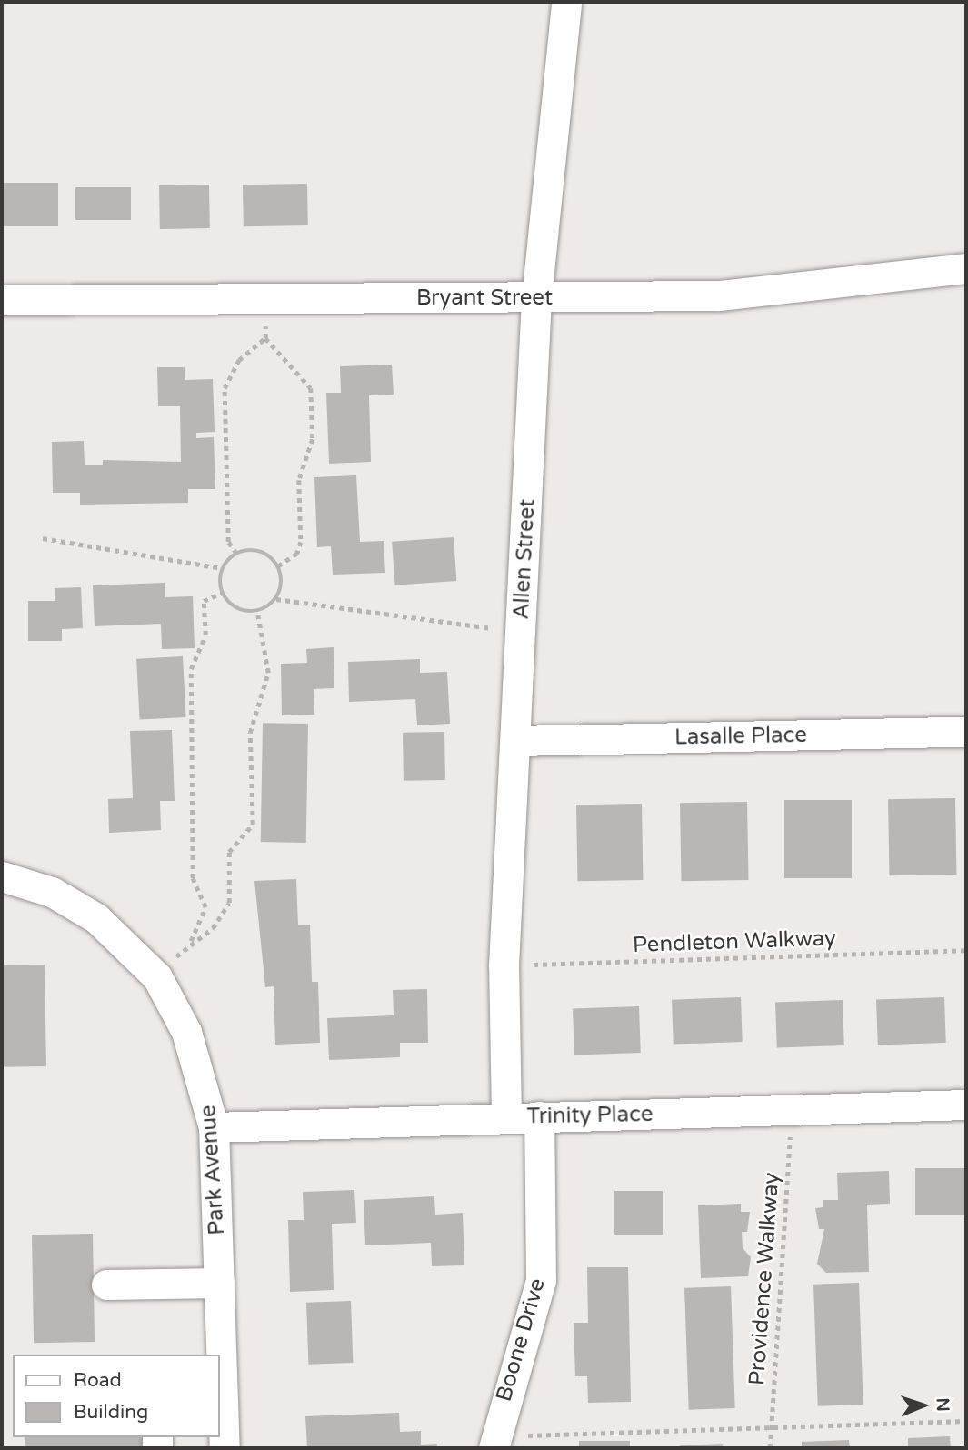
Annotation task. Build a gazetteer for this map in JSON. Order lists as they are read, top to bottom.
{
  "streets": {
    "street": [
      "Bryant Street",
      "Allen Street",
      "Lasalle Place",
      "Trinity Place",
      "Park Avenue",
      "Boone Drive"
    ],
    "path": ["Pendleton Walkway", "Providence Walkway"]
  },
  "crossings": [
    ["Bryant Street", "Allen Street"],
    ["Allen Street", "Lasalle Place"],
    ["Allen Street", "Pendleton Walkway"],
    ["Allen Street", "Trinity Place"],
    ["Trinity Place", "Park Avenue"],
    ["Trinity Place", "Providence Walkway"],
    ["Trinity Place", "Boone Drive"]
  ],
  "legend": ["Road", "Building"],
  "north": "right"
}
